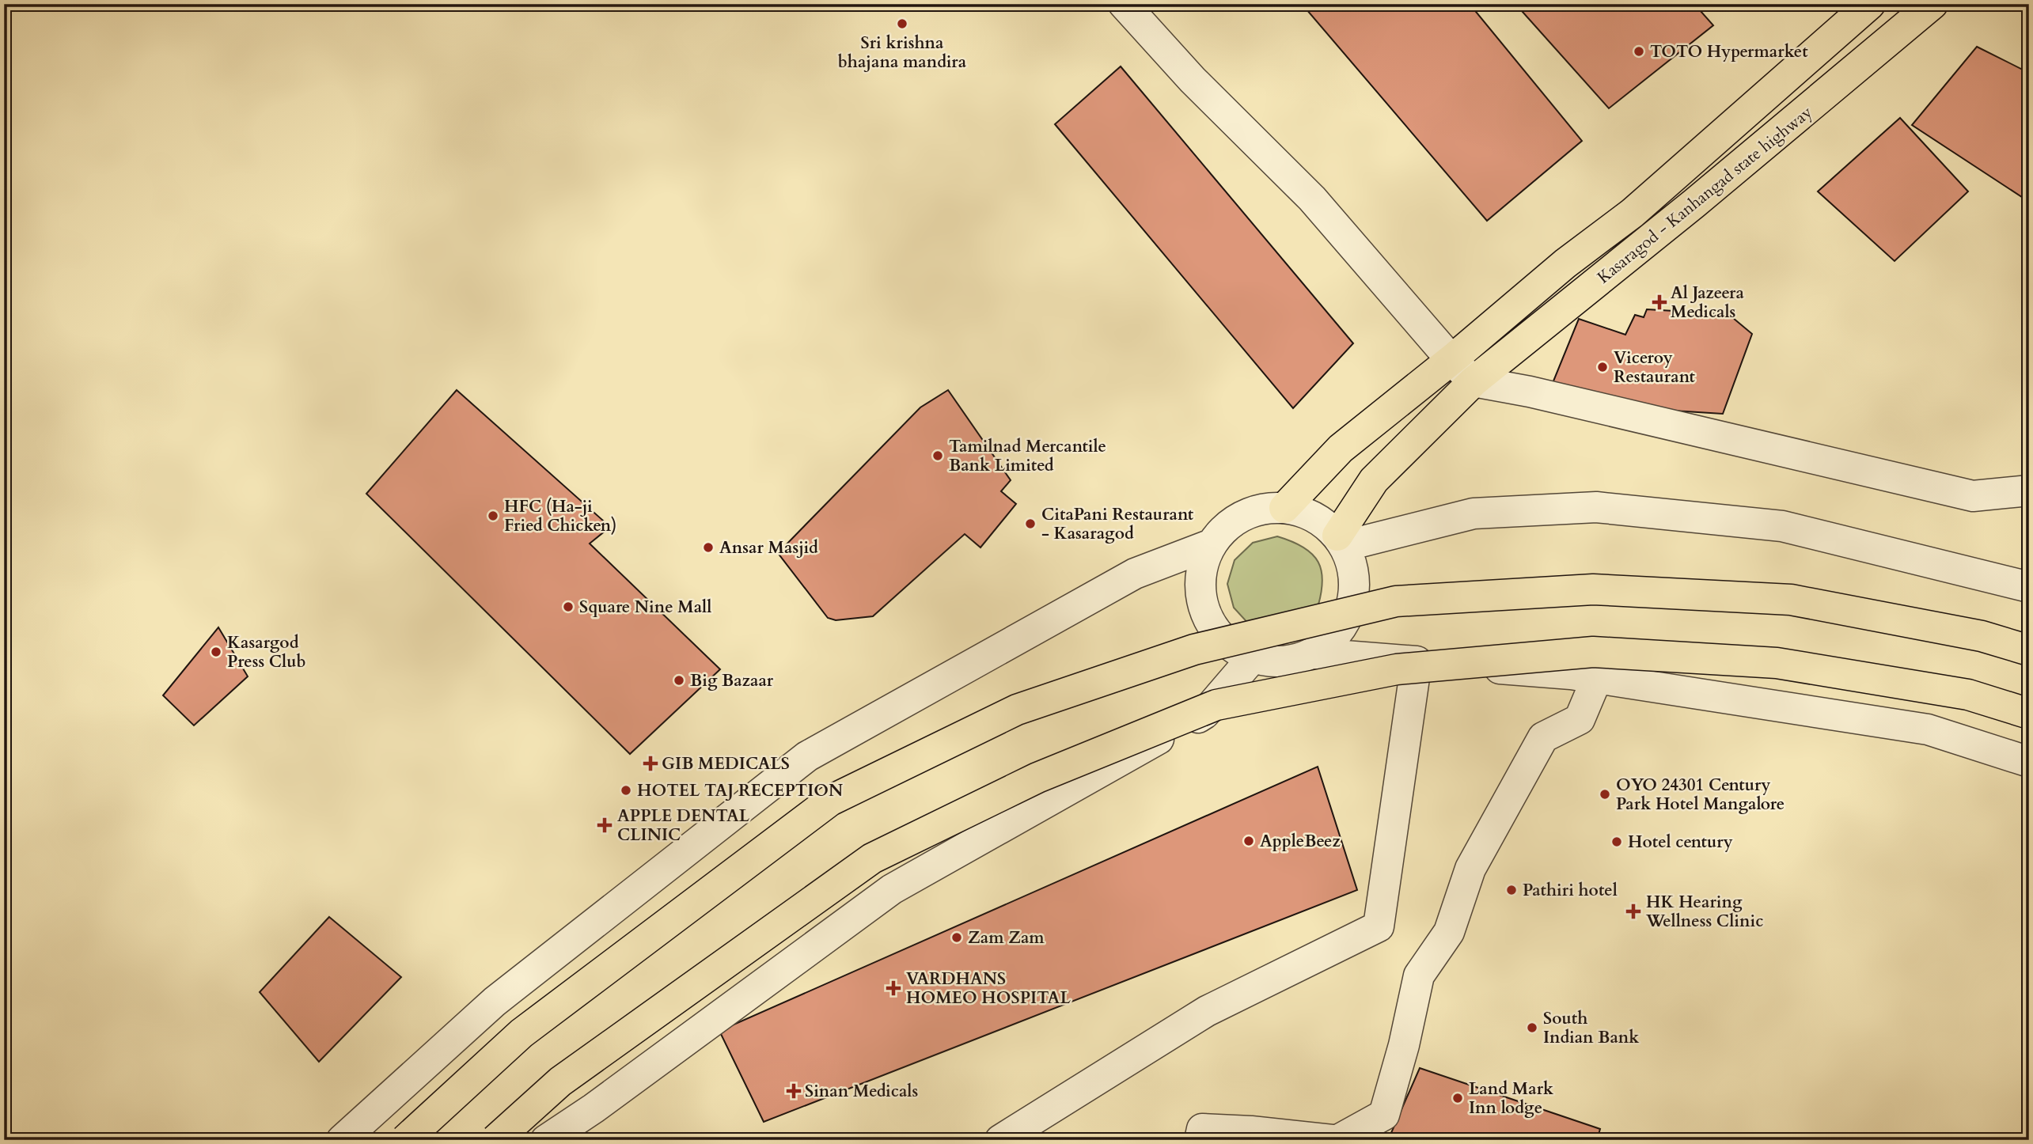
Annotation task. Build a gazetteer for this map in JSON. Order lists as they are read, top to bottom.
{
  "streets": {
    "main road": ["Kasaragod - Kanhangad state highway"]
  },
  "places": {
    "other": [
      "Sri krishna bhajana mandira",
      "TOTO Hypermarket",
      "Viceroy Restaurant",
      "Tamilnad Mercantile Bank Limited",
      "HFC (Ha-ji Fried Chicken)",
      "CitaPani Restaurant - Kasaragod",
      "Ansar Masjid",
      "Square Nine Mall",
      "Kasargod Press Club",
      "Big Bazaar",
      "HOTEL TAJ RECEPTION",
      "OYO 24301 Century Park Hotel Mangalore",
      "AppleBeez",
      "Hotel century",
      "Pathiri hotel",
      "Zam Zam",
      "South Indian Bank",
      "Land Mark Inn lodge"
    ],
    "health": [
      "Al Jazeera Medicals",
      "GIB MEDICALS",
      "APPLE DENTAL CLINIC",
      "HK Hearing Wellness Clinic",
      "VARDHANS HOMEO HOSPITAL",
      "Sinan Medicals"
    ]
  }
}
